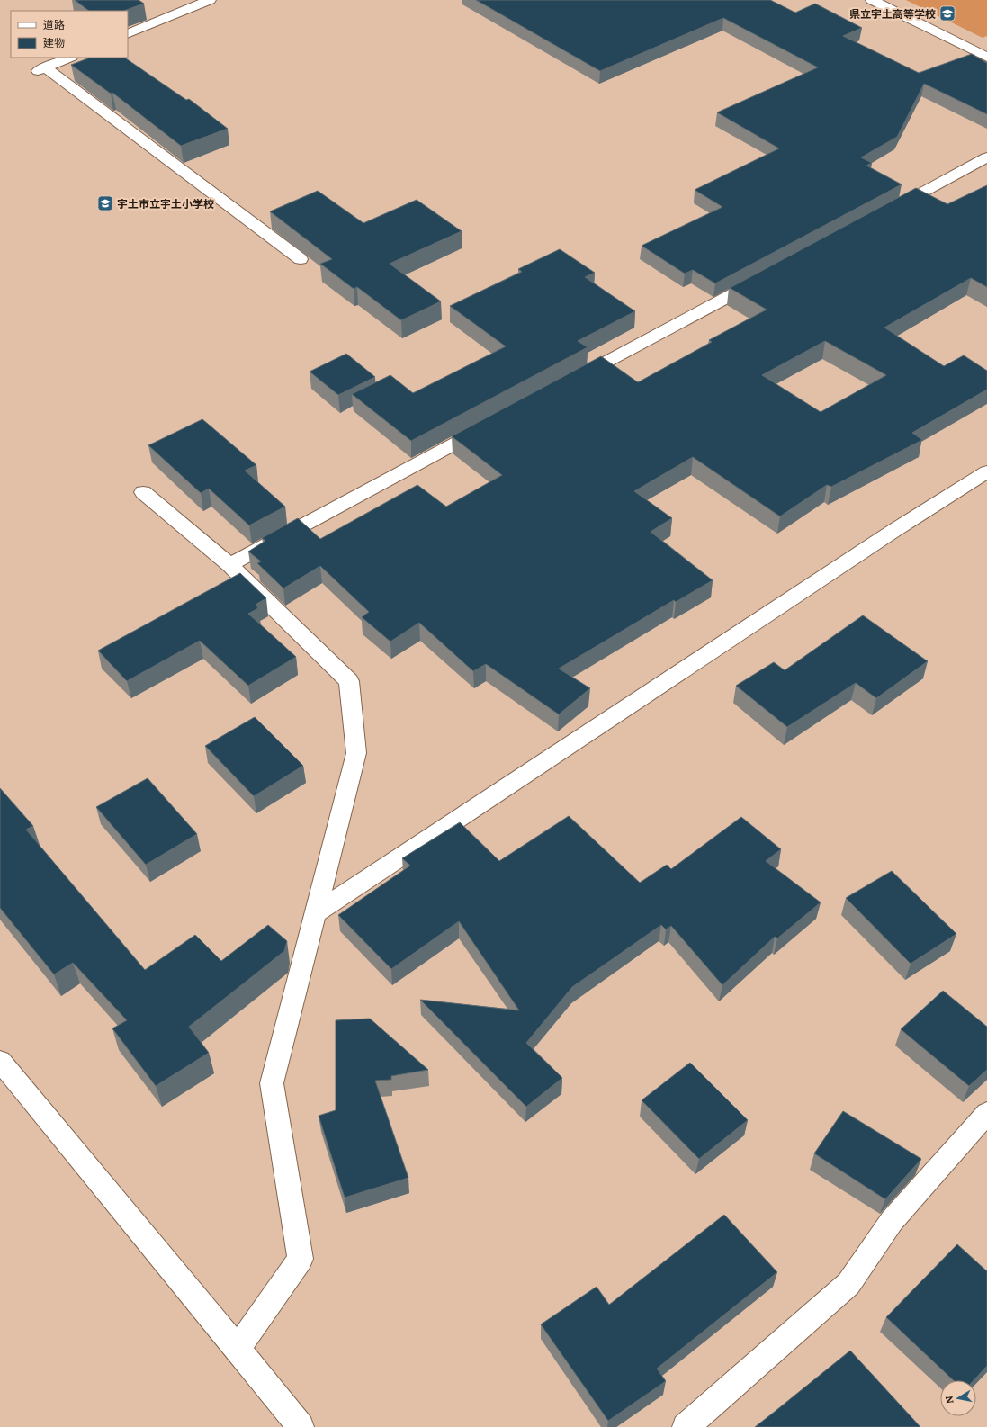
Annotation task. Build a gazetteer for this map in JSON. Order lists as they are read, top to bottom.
{
  "places": {
    "school or university": ["県立宇土高等学校", "宇土市立宇土小学校"]
  },
  "legend": ["道路", "建物"],
  "north": "left"
}
